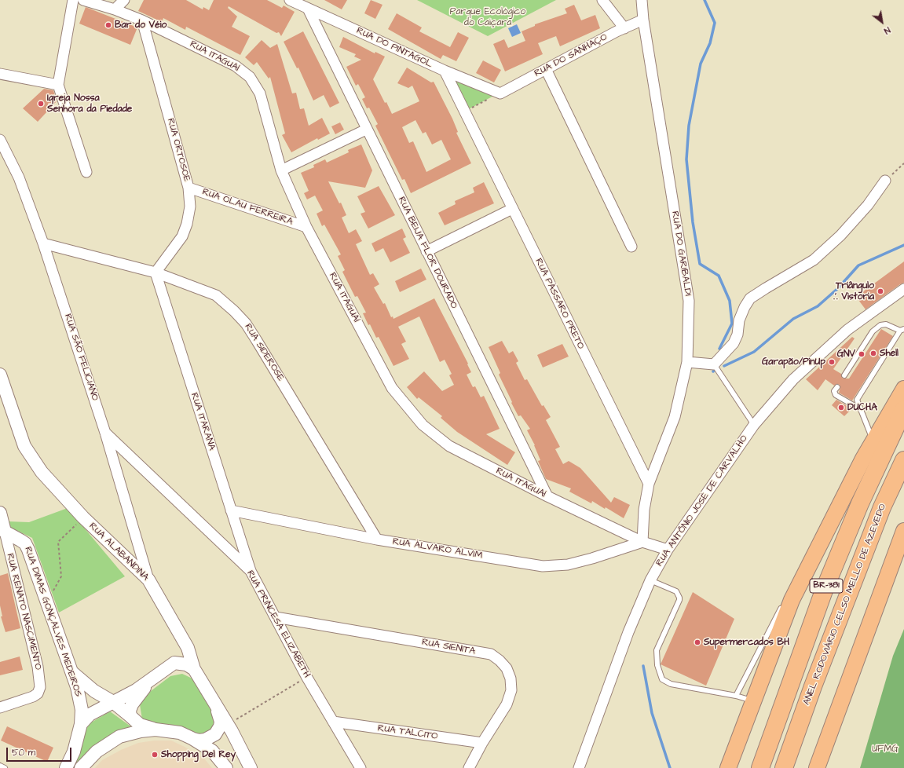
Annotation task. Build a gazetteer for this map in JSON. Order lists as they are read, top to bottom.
{
  "streets": {
    "highway": ["BR-381", "ANEL RODOVIÁRIO CELSO MELLO DE AZEVEDO"],
    "street": [
      "RUA DO PINTAGOL",
      "RUA DO SANHAÇO",
      "RUA ITAGUAÍ",
      "RUA ORTOSOE",
      "RUA OLAU FERREIRA",
      "RUA BEIJA FLOR DOURADO",
      "RUA DO GARIBALDI",
      "RUA PÁSSARO PRETO",
      "RUA SIDEROSE",
      "RUA SÃO FELICIANO",
      "RUA ITARANA",
      "RUA ANTÔNIO JOSÉ DE CARVALHO",
      "RUA ÁLVARO ALVIM",
      "RUA ALABANDINA",
      "RUA RENATO NASCIMENTO",
      "RUA DIMAS GONÇALVES MEDEIROS",
      "RUA PRINCESA ELIZABETH",
      "RUA SIENITA",
      "RUA TALCITO"
    ]
  },
  "crossings": [
    ["RUA DO PINTAGOL", "RUA DO SANHAÇO"],
    ["RUA DO PINTAGOL", "RUA BEIJA FLOR DOURADO"],
    ["RUA DO PINTAGOL", "RUA PÁSSARO PRETO"],
    ["RUA DO SANHAÇO", "RUA DO GARIBALDI"],
    ["RUA ITAGUAÍ", "RUA ORTOSOE"],
    ["RUA ITAGUAÍ", "RUA OLAU FERREIRA"],
    ["RUA ITAGUAÍ", "RUA BEIJA FLOR DOURADO"],
    ["RUA ITAGUAÍ", "RUA ANTÔNIO JOSÉ DE CARVALHO"],
    ["RUA ITAGUAÍ", "RUA ÁLVARO ALVIM"],
    ["RUA ORTOSOE", "RUA OLAU FERREIRA"],
    ["RUA ORTOSOE", "RUA SIDEROSE"],
    ["RUA ORTOSOE", "RUA ITARANA"],
    ["RUA DO GARIBALDI", "RUA PÁSSARO PRETO"],
    ["RUA SIDEROSE", "RUA SÃO FELICIANO"],
    ["RUA SIDEROSE", "RUA ITARANA"],
    ["RUA SIDEROSE", "RUA ÁLVARO ALVIM"],
    ["RUA SÃO FELICIANO", "RUA ALABANDINA"],
    ["RUA SÃO FELICIANO", "RUA PRINCESA ELIZABETH"],
    ["RUA ITARANA", "RUA ÁLVARO ALVIM"],
    ["RUA ITARANA", "RUA PRINCESA ELIZABETH"],
    ["RUA RENATO NASCIMENTO", "RUA DIMAS GONÇALVES MEDEIROS"],
    ["RUA PRINCESA ELIZABETH", "RUA SIENITA"],
    ["RUA PRINCESA ELIZABETH", "RUA TALCITO"],
    ["RUA SIENITA", "RUA TALCITO"]
  ],
  "parks": ["Parque Ecológico do Caiçara", "UFMG"],
  "places": [
    "Bar do Véio",
    "Igreja Nossa Senhora da Piedade",
    "Triângulo .'. Vistoria",
    "Shell",
    "GNV",
    "Garapão/PinUp",
    "DUCHA",
    "Supermercados BH",
    "Shopping Del Rey"
  ],
  "scale_bar": "50 m",
  "north": "bottom right"
}
